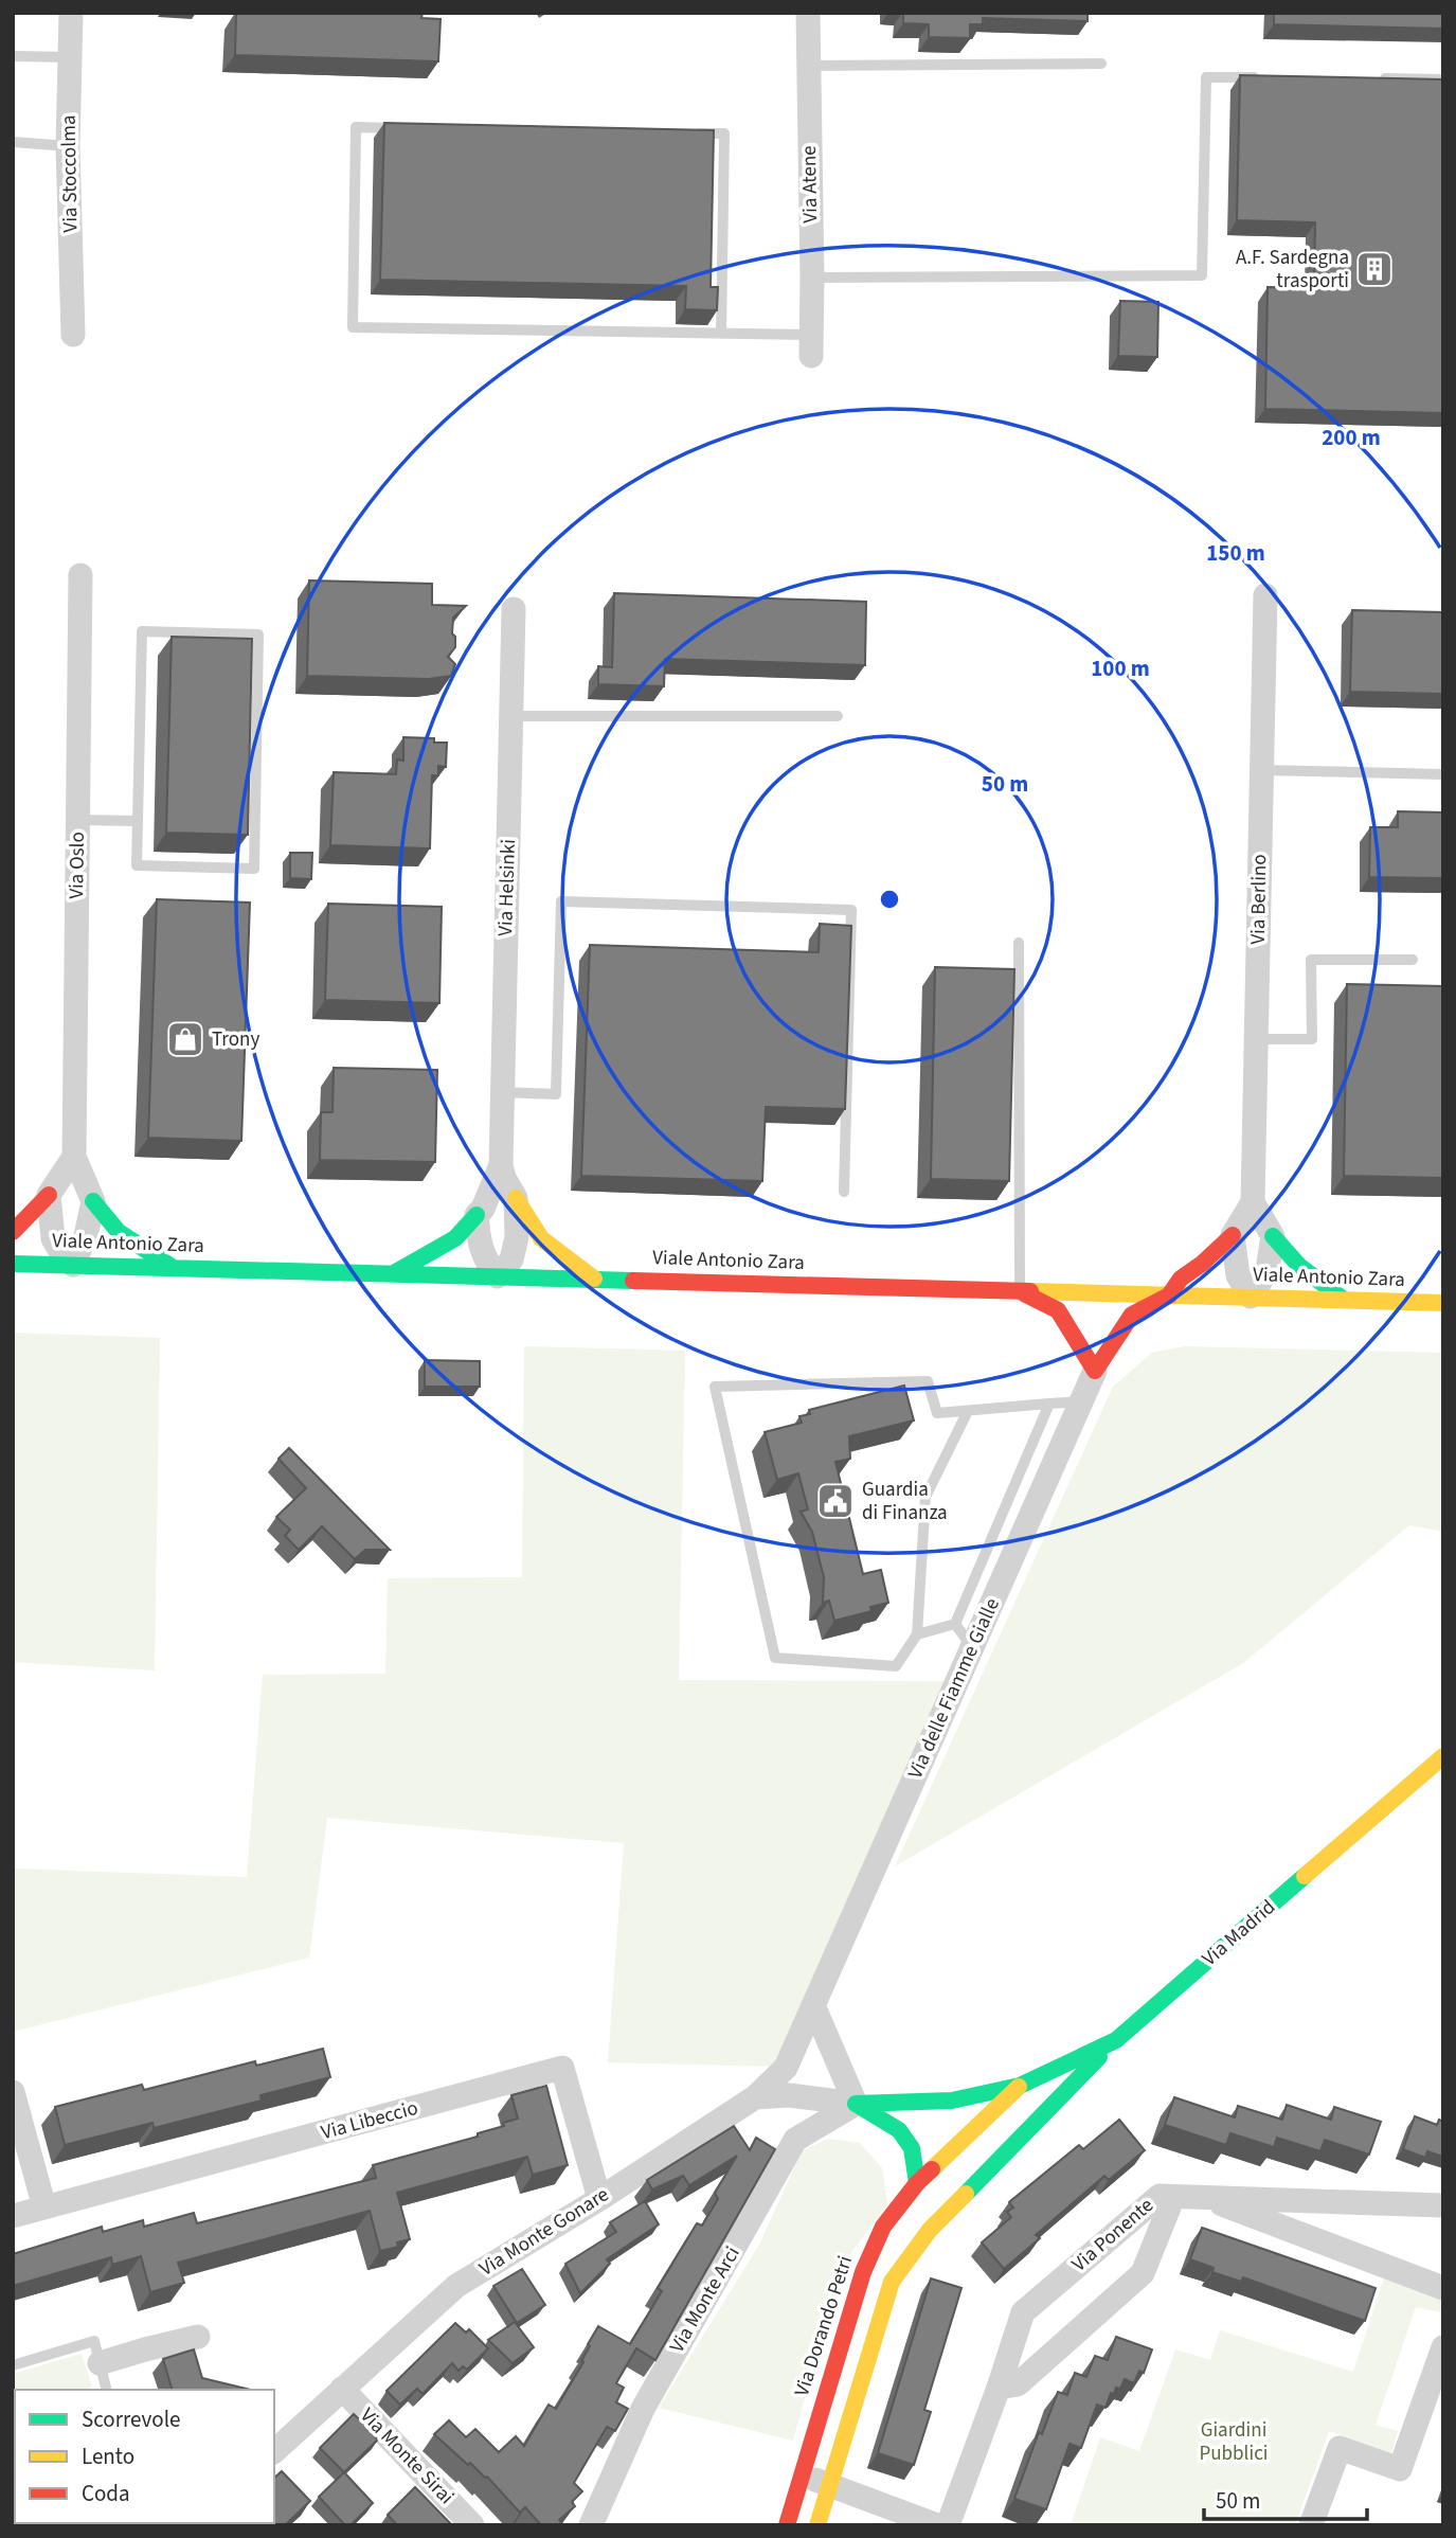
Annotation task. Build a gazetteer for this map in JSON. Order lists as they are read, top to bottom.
{
  "streets": {
    "street": [
      "Via Stoccolma",
      "Via Atene",
      "Via Oslo",
      "Via Helsinki",
      "Via Berlino",
      "Viale Antonio Zara",
      "Via delle Fiamme Gialle",
      "Via Madrid",
      "Via Libeccio",
      "Via Monte Gonare",
      "Via Ponente",
      "Via Monte Arci",
      "Via Dorando Petri",
      "Via Monte Sirai"
    ]
  },
  "crossings": [
    ["Via Helsinki", "Viale Antonio Zara"],
    ["Via delle Fiamme Gialle", "Via Monte Gonare"],
    ["Via Madrid", "Via Dorando Petri"],
    ["Via Libeccio", "Via Monte Gonare"],
    ["Via Monte Gonare", "Via Monte Sirai"]
  ],
  "parks": ["Giardini Pubblici"],
  "places": {
    "building": ["A.F. Sardegna trasporti"],
    "shop": ["Trony"],
    "public building": ["Guardia di Finanza"]
  },
  "legend": ["Scorrevole", "Lento", "Coda"],
  "scale_bar": "50 m",
  "rings": [
    "200 m",
    "150 m",
    "100 m",
    "50 m"
  ]
}
